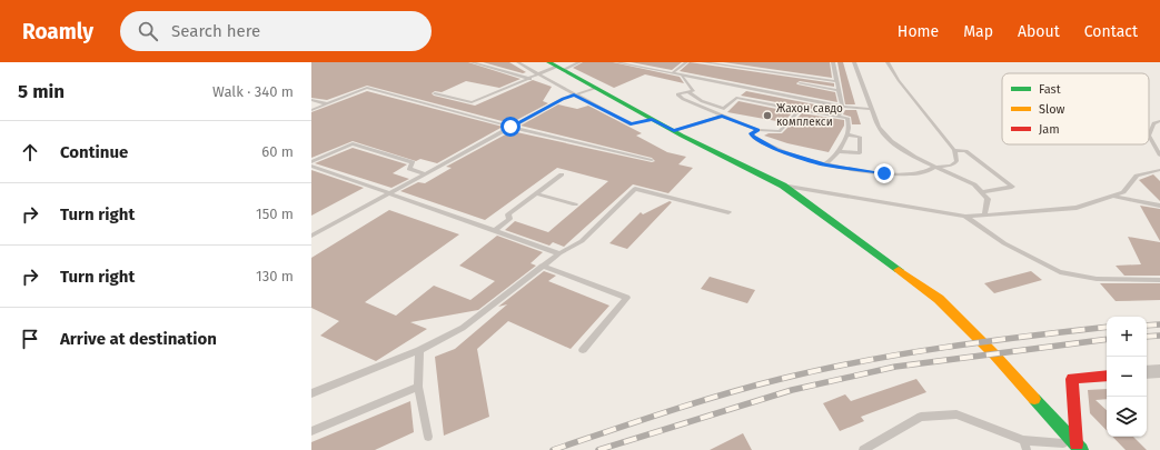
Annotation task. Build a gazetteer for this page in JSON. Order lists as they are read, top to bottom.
{
  "places": ["Жахон савдо комплекси"],
  "legend": ["Fast", "Slow", "Jam"],
  "page": {
    "header": "Roamly",
    "search": "Search here",
    "nav": [
      "Home",
      "Map",
      "About",
      "Contact"
    ],
    "heading": ["5 min", "Walk · 340 m"],
    "list": [
      ["Continue", "60 m"],
      ["Turn right", "150 m"],
      ["Turn right", "130 m"],
      "Arrive at destination"
    ],
    "map_buttons": ["+", "−"]
  }
}
